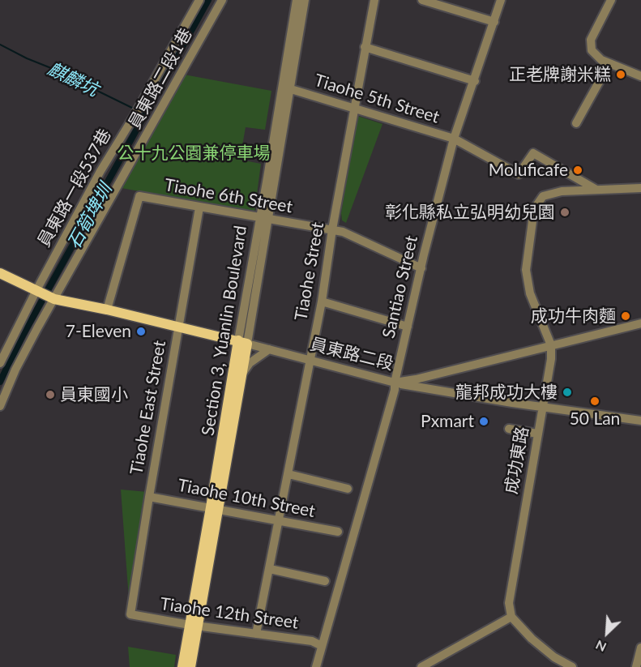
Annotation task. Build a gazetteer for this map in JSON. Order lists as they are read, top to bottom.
{
  "streets": {
    "main road": ["Section 3, Yuanlin Boulevard", "員東路二段"],
    "street": [
      "員東路二段1巷",
      "Tiaohe 5th Street",
      "員東路一段537巷",
      "Tiaohe 6th Street",
      "Tiaohe Street",
      "Santiao Street",
      "Tiaohe East Street",
      "成功東路",
      "Tiaohe 10th Street",
      "Tiaohe 12th Street"
    ]
  },
  "crossings": [
    ["員東路二段1巷", "員東路二段"],
    ["Tiaohe 5th Street", "Tiaohe Street"],
    ["Tiaohe 5th Street", "Santiao Street"],
    ["Tiaohe 5th Street", "Section 3, Yuanlin Boulevard"],
    ["Tiaohe 5th Street", "成功東路"],
    ["員東路一段537巷", "員東路二段"],
    ["Tiaohe 6th Street", "Tiaohe Street"],
    ["Tiaohe 6th Street", "Santiao Street"],
    ["Tiaohe 6th Street", "Section 3, Yuanlin Boulevard"],
    ["Tiaohe 6th Street", "員東路二段"],
    ["Tiaohe 6th Street", "Tiaohe East Street"],
    ["Tiaohe Street", "員東路二段"],
    ["Tiaohe Street", "Tiaohe 10th Street"],
    ["Tiaohe Street", "Tiaohe 12th Street"],
    ["Santiao Street", "員東路二段"],
    ["Santiao Street", "Tiaohe 12th Street"],
    ["Section 3, Yuanlin Boulevard", "員東路二段"],
    ["Section 3, Yuanlin Boulevard", "Tiaohe 10th Street"],
    ["Section 3, Yuanlin Boulevard", "Tiaohe 12th Street"],
    ["員東路二段", "Tiaohe East Street"],
    ["員東路二段", "成功東路"],
    ["Tiaohe East Street", "Tiaohe 10th Street"],
    ["Tiaohe East Street", "Tiaohe 12th Street"]
  ],
  "water": ["麒麟坑", "石筍埤圳"],
  "parks": ["公十九公園兼停車場"],
  "places": [
    "正老牌謝米糕",
    "Moluficafe",
    "彰化縣私立弘明幼兒園",
    "成功牛肉麵",
    "7-Eleven",
    "龍邦成功大樓",
    "員東國小",
    "50 Lan",
    "Pxmart"
  ],
  "north": "bottom left"
}
